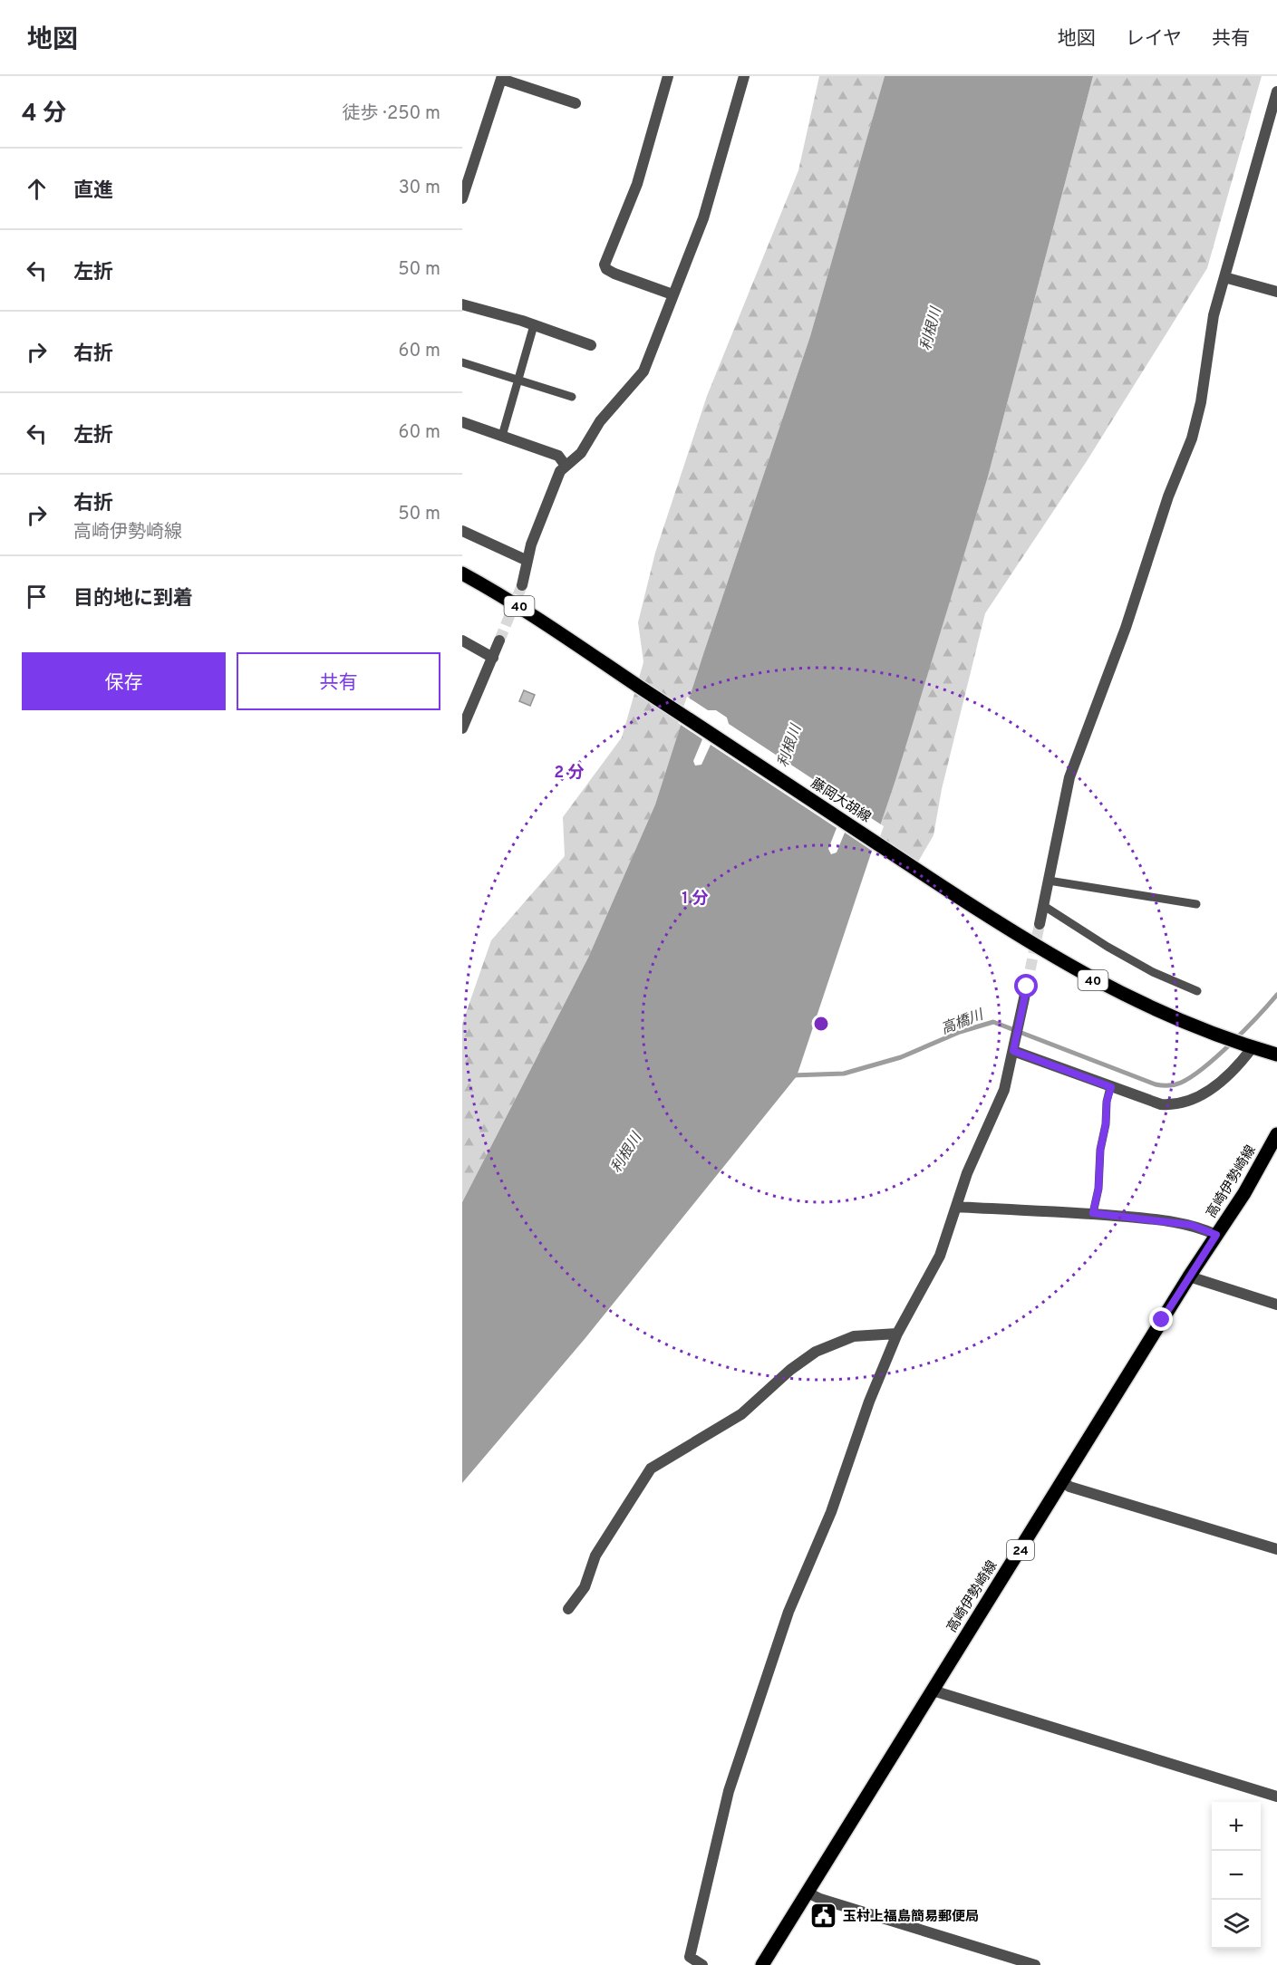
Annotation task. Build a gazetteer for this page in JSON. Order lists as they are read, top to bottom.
{
  "streets": {
    "main road": [
      "40",
      "藤岡大胡線",
      "高崎伊勢崎線",
      "24"
    ]
  },
  "crossings": [
    ["40", "藤岡大胡線"]
  ],
  "water": ["利根川", "高橋川"],
  "places": {
    "public building": ["玉村上福島簡易郵便局"]
  },
  "page": {
    "header": "地図",
    "nav": ["地図", "レイヤ", "共有"],
    "heading": ["4 分", "徒歩 · 250 m"],
    "list": [
      ["直進", "30 m"],
      ["左折", "50 m"],
      ["右折", "60 m"],
      ["左折", "60 m"],
      ["右折", "高崎伊勢崎線", "50 m"],
      "目的地に到着"
    ],
    "buttons": ["保存", "共有"],
    "map_buttons": ["+", "−"]
  },
  "rings": ["2 分", "1 分"]
}
